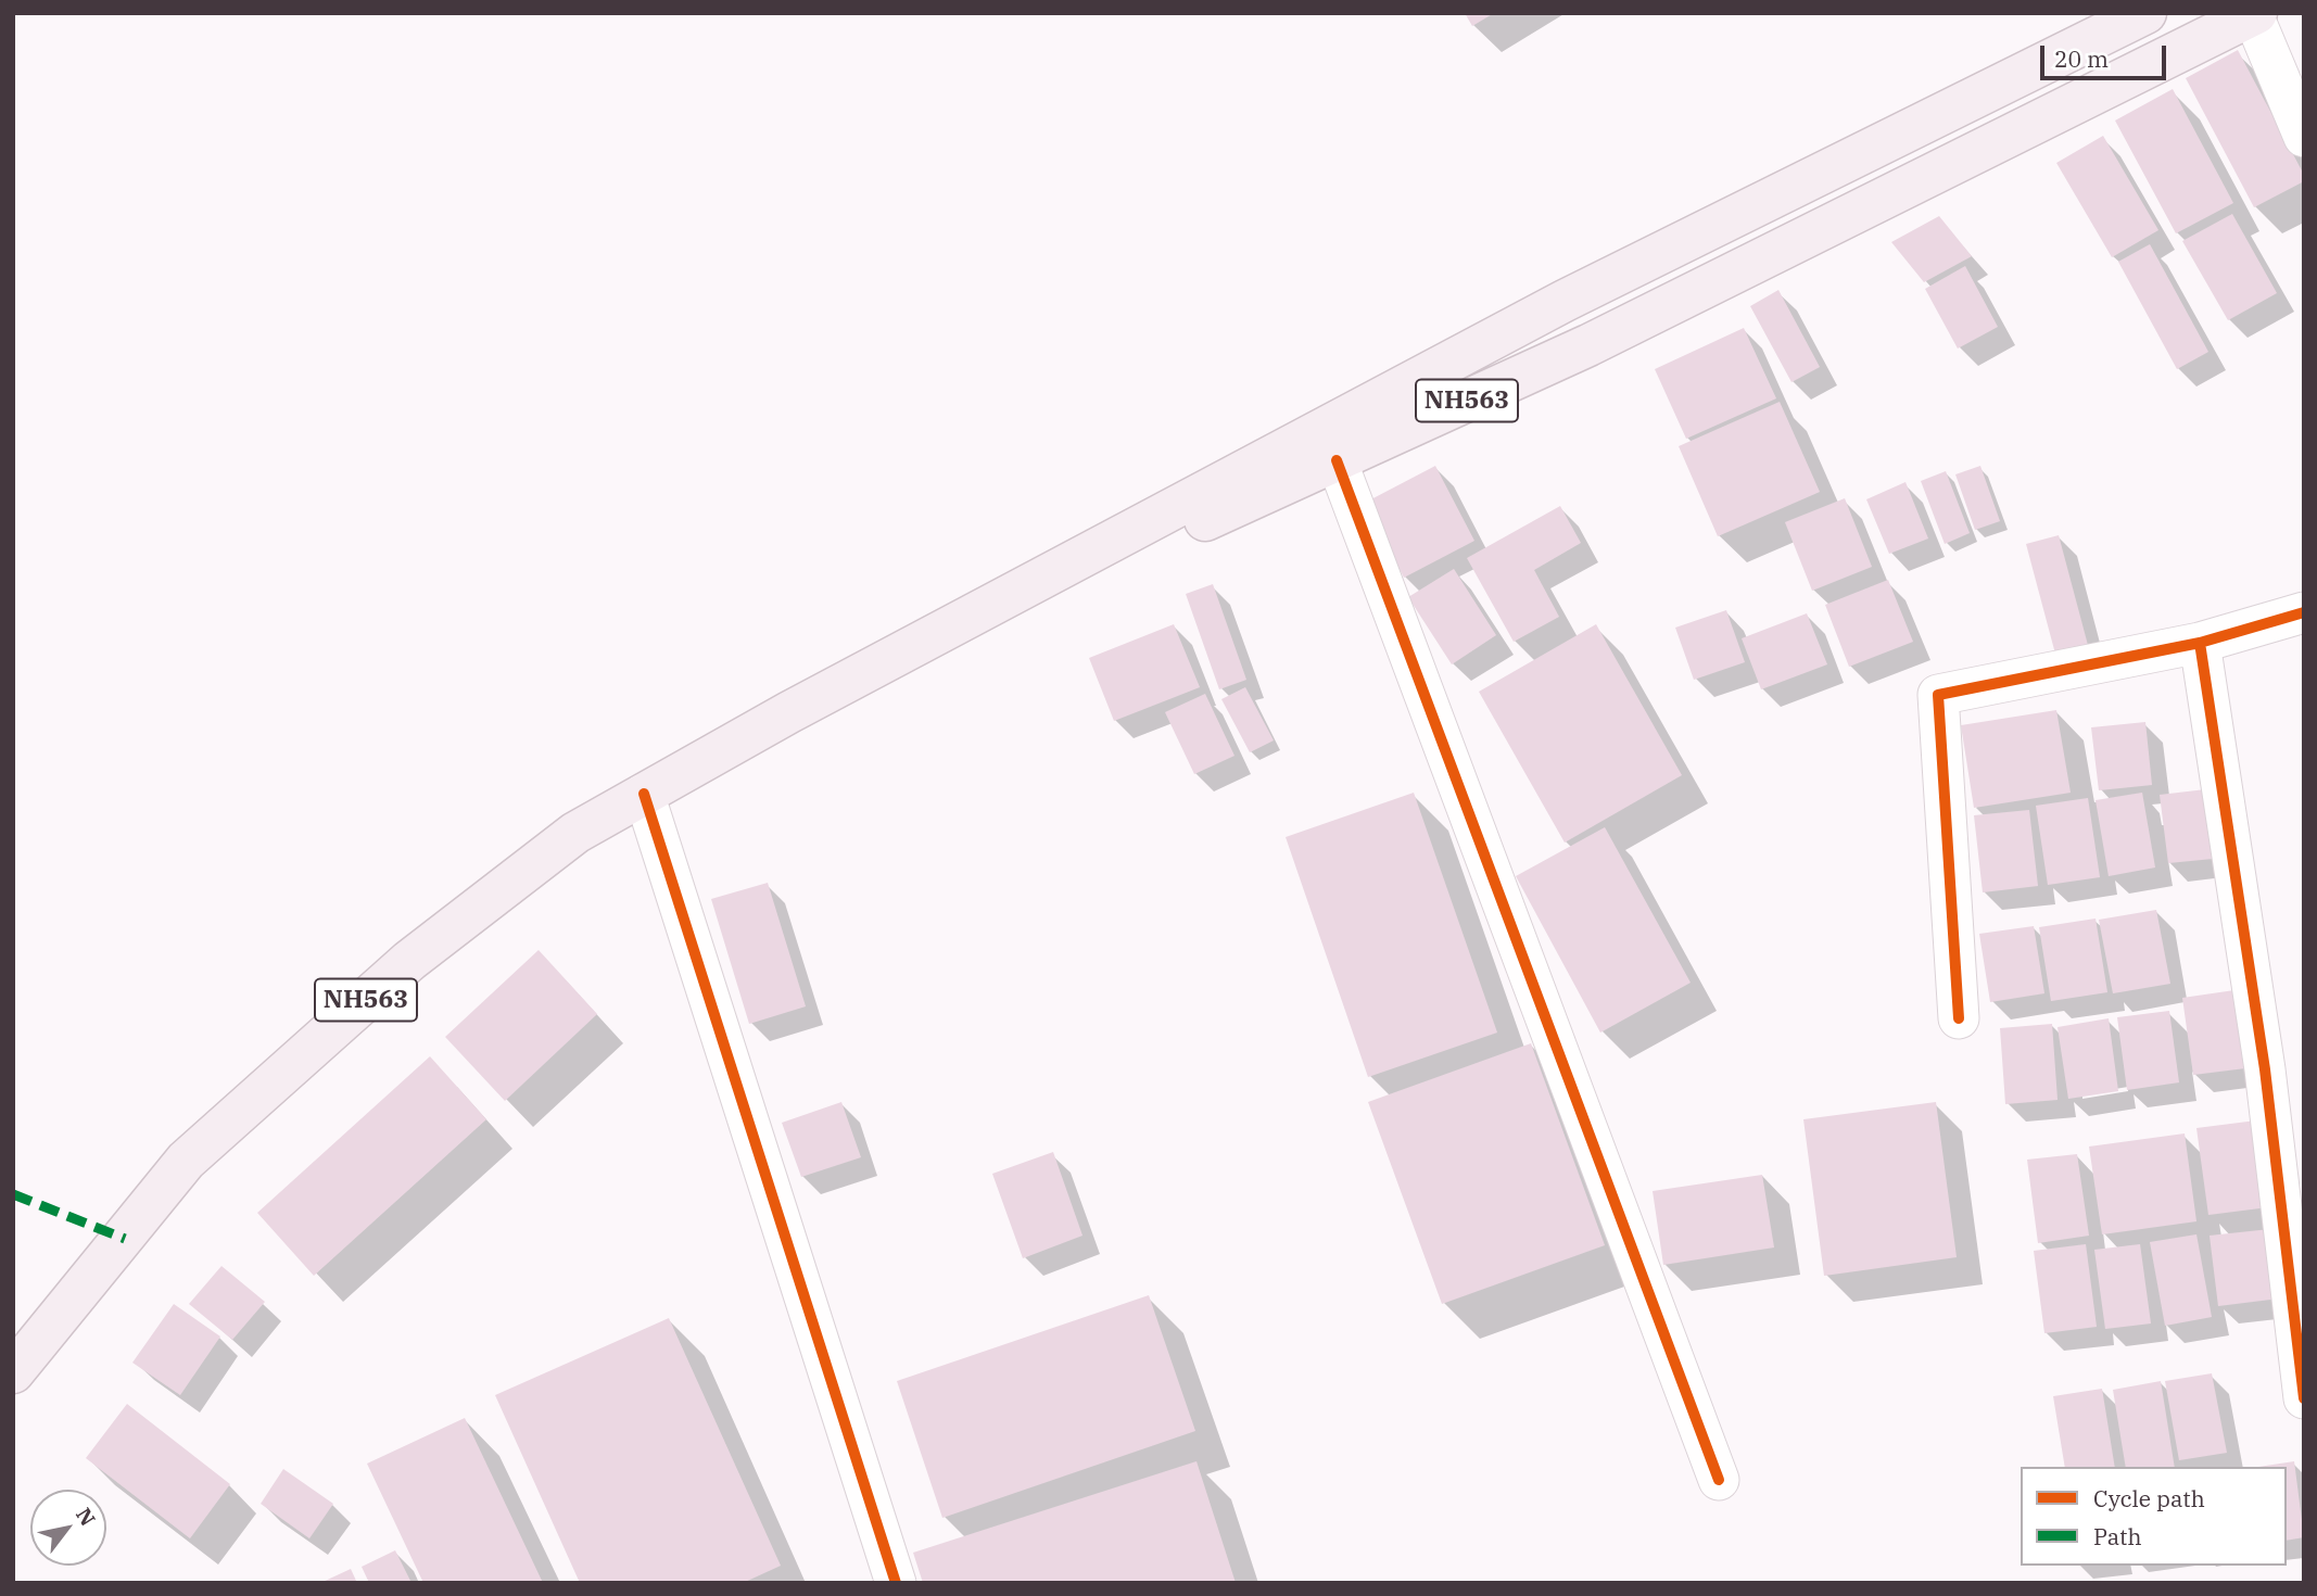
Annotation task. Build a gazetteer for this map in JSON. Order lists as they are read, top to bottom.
{
  "streets": {
    "highway": ["NH563"]
  },
  "legend": ["Cycle path", "Path"],
  "scale_bar": "20 m",
  "north": "top right"
}
